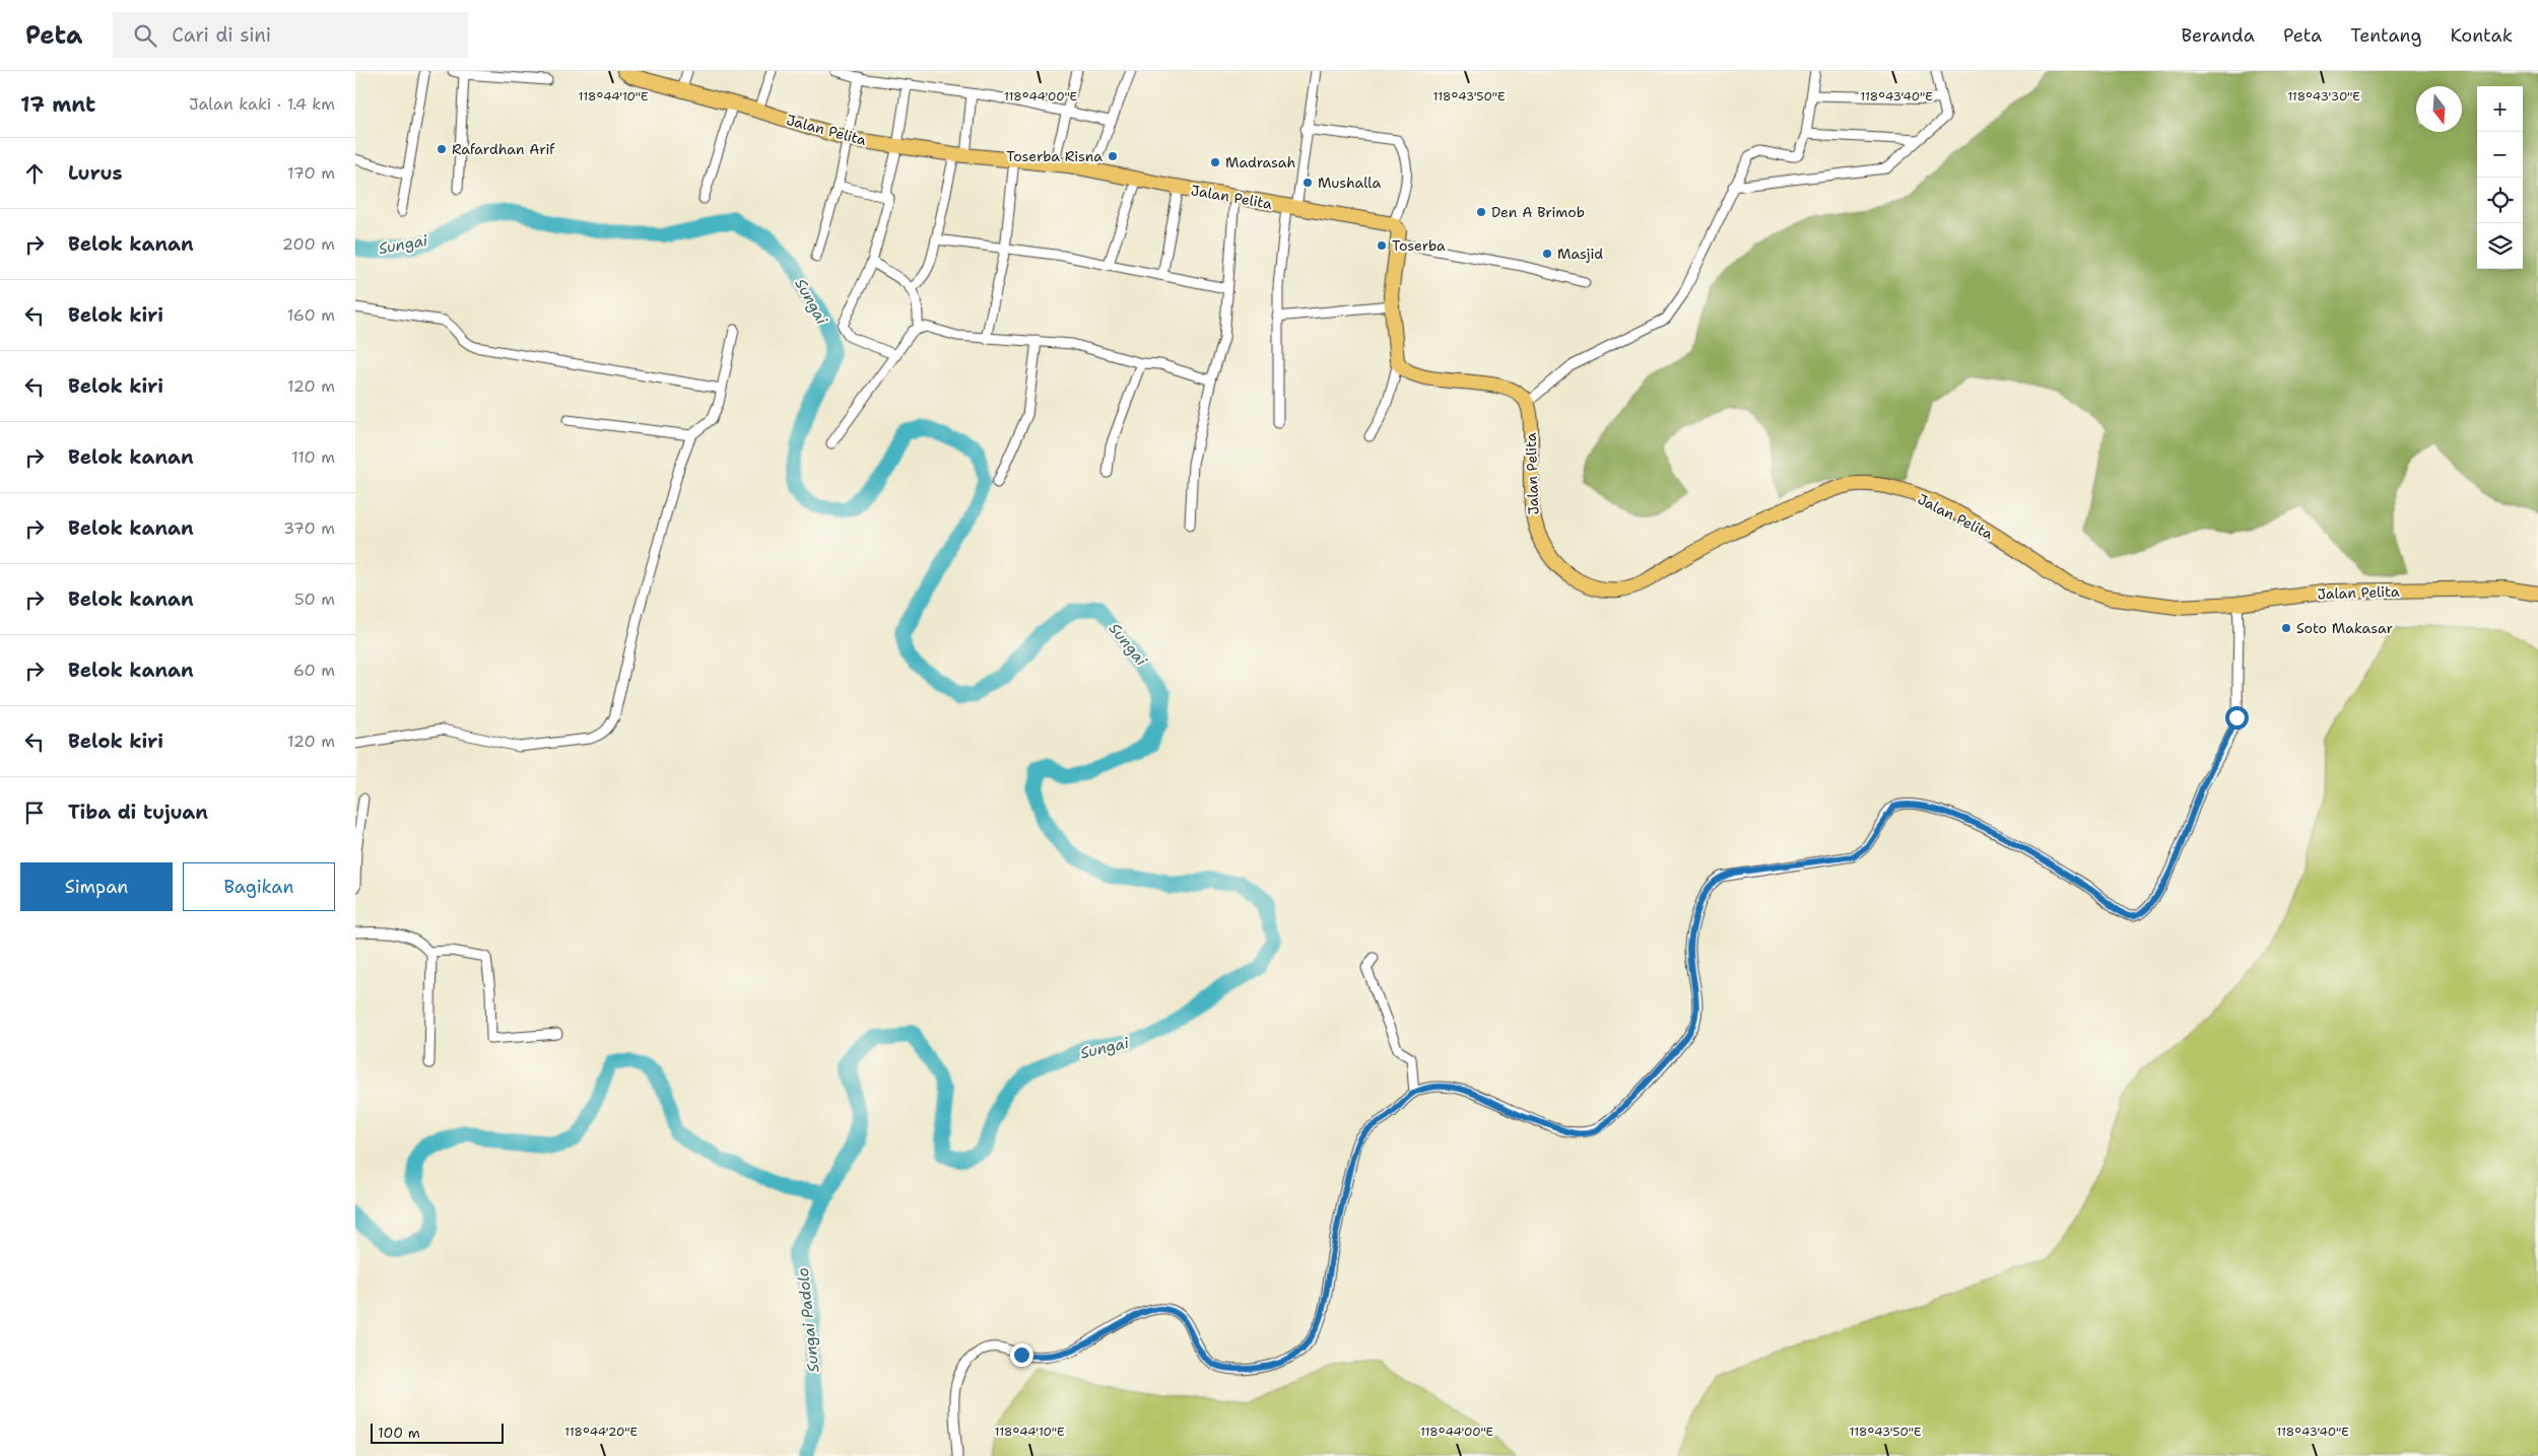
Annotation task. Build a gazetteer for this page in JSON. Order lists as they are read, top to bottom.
{
  "streets": {
    "highway": ["Jalan Pelita"]
  },
  "water": ["Sungai", "Sungai Padolo"],
  "places": [
    "Rafardhan Arif",
    "Toserba Risna",
    "Madrasah",
    "Mushalla",
    "Den A Brimob",
    "Toserba",
    "Masjid",
    "Soto Makasar"
  ],
  "scale_bar": "100 m",
  "north": "bottom",
  "page": {
    "header": "Peta",
    "search": "Cari di sini",
    "nav": [
      "Beranda",
      "Peta",
      "Tentang",
      "Kontak"
    ],
    "heading": ["17 mnt", "Jalan kaki · 1.4 km"],
    "map_buttons": ["+", "−"],
    "list": [
      ["Lurus", "170 m"],
      ["Belok kanan", "200 m"],
      ["Belok kiri", "160 m"],
      ["Belok kiri", "120 m"],
      ["Belok kanan", "110 m"],
      ["Belok kanan", "370 m"],
      ["Belok kanan", "50 m"],
      ["Belok kanan", "60 m"],
      ["Belok kiri", "120 m"],
      "Tiba di tujuan"
    ],
    "buttons": ["Simpan", "Bagikan"],
    "scale": "100 m"
  },
  "coordinates": [
    "118°44'10\"E",
    "118°44'00\"E",
    "118°43'50\"E",
    "118°43'40\"E",
    "118°43'30\"E",
    "118°44'20\"E"
  ]
}
